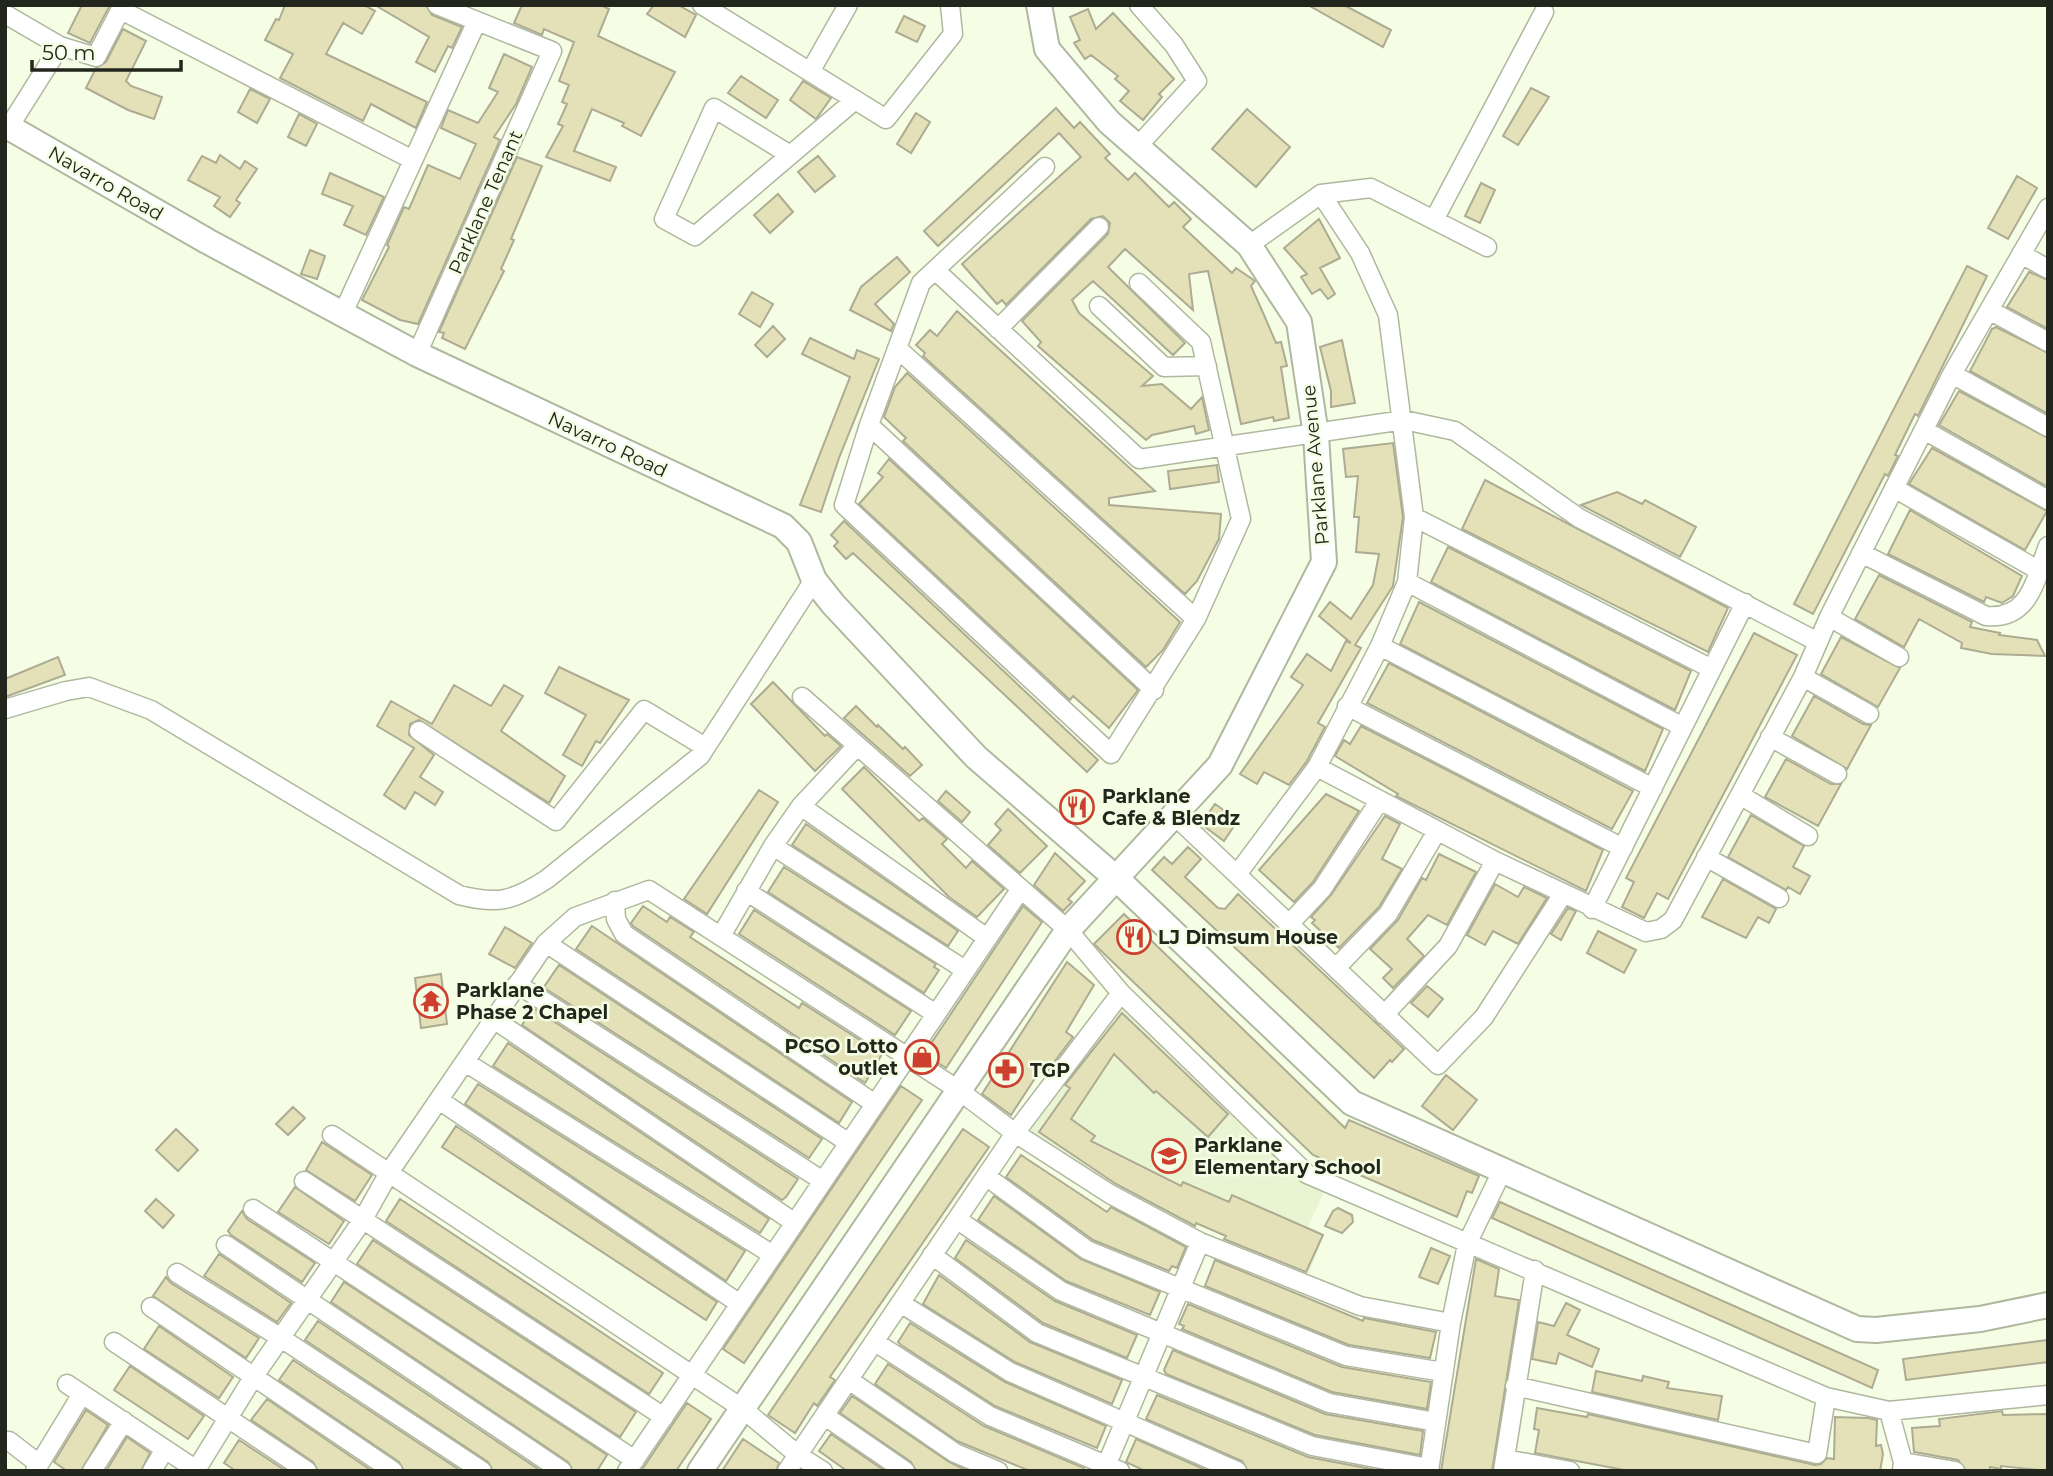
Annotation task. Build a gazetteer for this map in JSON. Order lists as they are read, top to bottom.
{
  "streets": {
    "street": ["Navarro Road", "Parklane Tenant", "Parklane Avenue"]
  },
  "crossings": [
    ["Navarro Road", "Parklane Tenant"],
    ["Navarro Road", "Parklane Avenue"]
  ],
  "places": {
    "restaurant": ["Parklane Cafe & Blendz", "LJ Dimsum House"],
    "temple": ["Parklane Phase 2 Chapel"],
    "shop": ["PCSO Lotto outlet"],
    "pharmacy": ["TGP"],
    "school or university": ["Parklane Elementary School"]
  },
  "scale_bar": "50 m"
}
